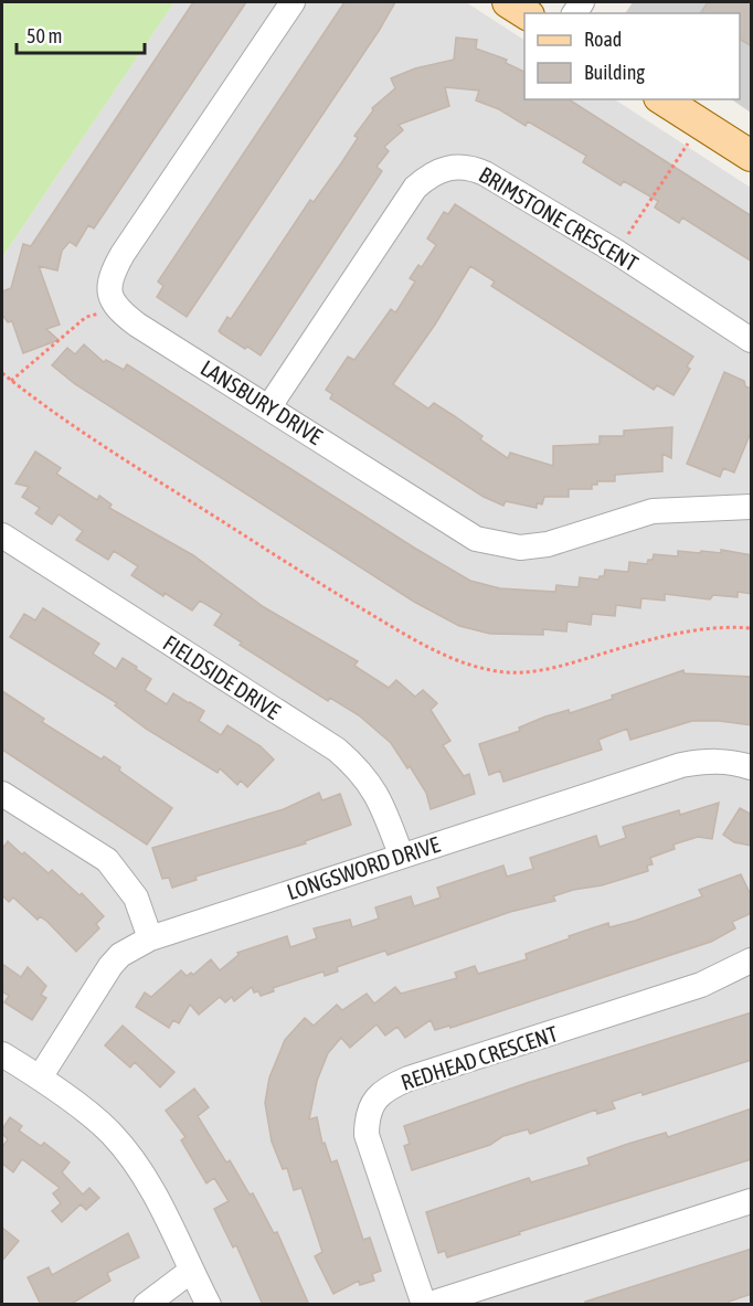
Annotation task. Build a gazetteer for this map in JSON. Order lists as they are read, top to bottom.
{
  "streets": {
    "street": [
      "BRIMSTONE CRESCENT",
      "LANSBURY DRIVE",
      "FIELDSIDE DRIVE",
      "LONGSWORD DRIVE",
      "REDHEAD CRESCENT"
    ]
  },
  "crossings": [
    ["BRIMSTONE CRESCENT", "LANSBURY DRIVE"],
    ["FIELDSIDE DRIVE", "LONGSWORD DRIVE"]
  ],
  "legend": ["Road", "Building"],
  "scale_bar": "50 m"
}
